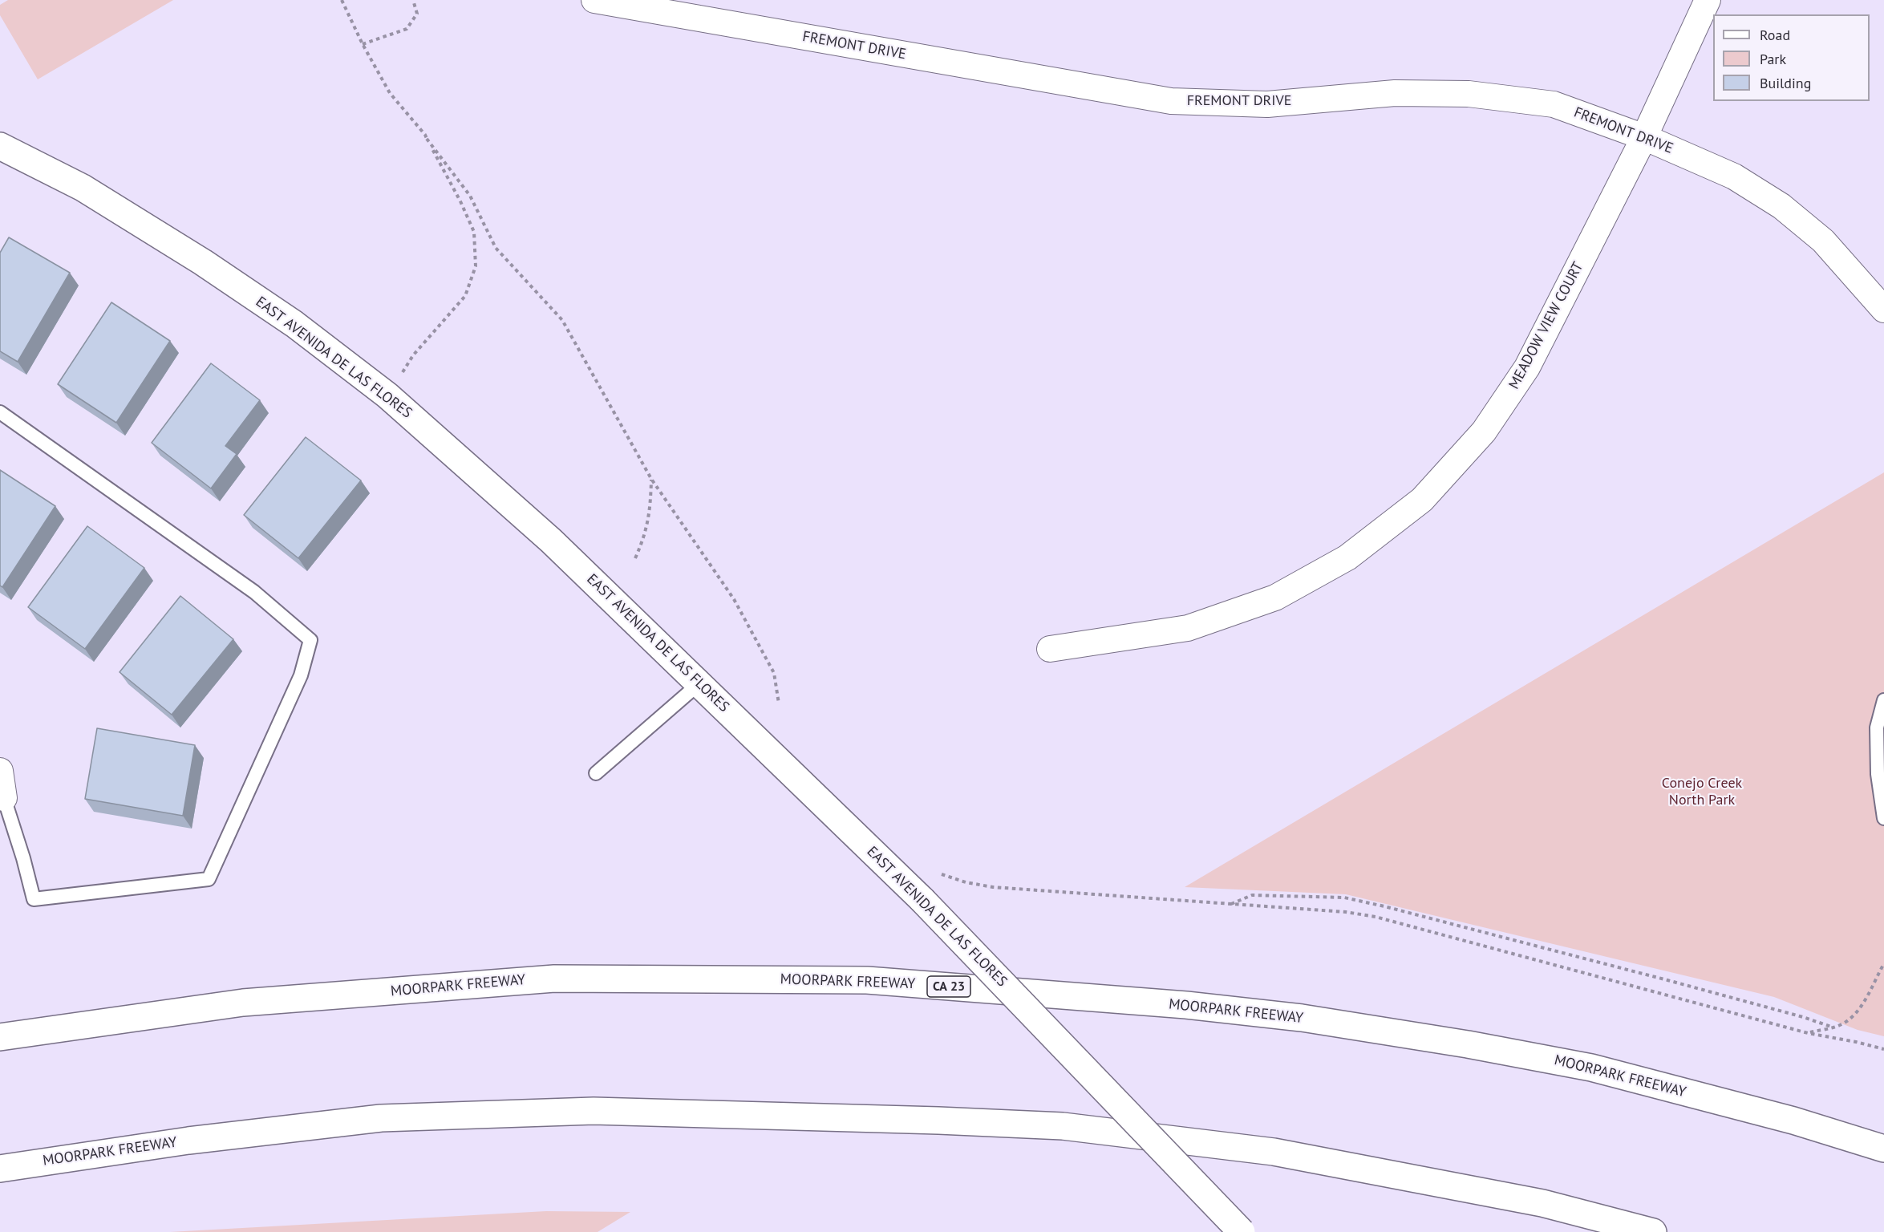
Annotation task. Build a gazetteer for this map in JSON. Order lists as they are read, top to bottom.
{
  "streets": {
    "main road": ["EAST AVENIDA DE LAS FLORES", "MOORPARK FREEWAY", "CA 23"],
    "street": ["FREMONT DRIVE", "MEADOW VIEW COURT"]
  },
  "crossings": [
    ["FREMONT DRIVE", "MEADOW VIEW COURT"]
  ],
  "parks": ["Conejo Creek North Park"],
  "legend": ["Road", "Park", "Building"]
}
